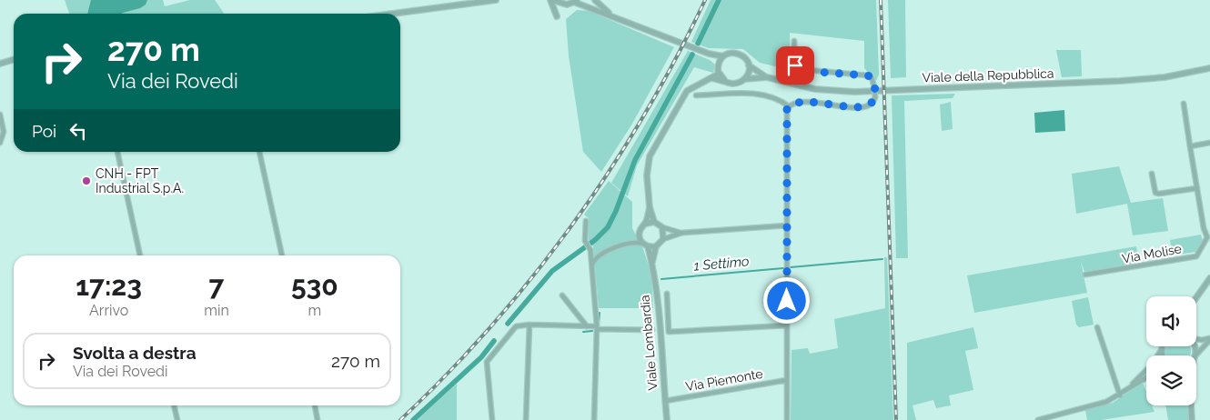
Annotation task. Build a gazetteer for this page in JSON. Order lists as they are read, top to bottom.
{
  "streets": {
    "street": [
      "Viale della Repubblica",
      "Via Molise",
      "Viale Lombardia",
      "Via Piemonte"
    ]
  },
  "crossings": [
    ["Viale Lombardia", "Via Piemonte"]
  ],
  "water": ["1 Settimo"],
  "places": ["CNH - FPT Industrial S.p.A."],
  "page": {
    "turn": ["270 m", "Via dei Rovedi"],
    "then": "Poi",
    "eta": [
      "17:23",
      "Arrivo",
      "7",
      "min",
      "530",
      "m"
    ],
    "list": [
      {
        "name": "Svolta a destra",
        "note": "Via dei Rovedi",
        "value": "270 m"
      }
    ]
  }
}
